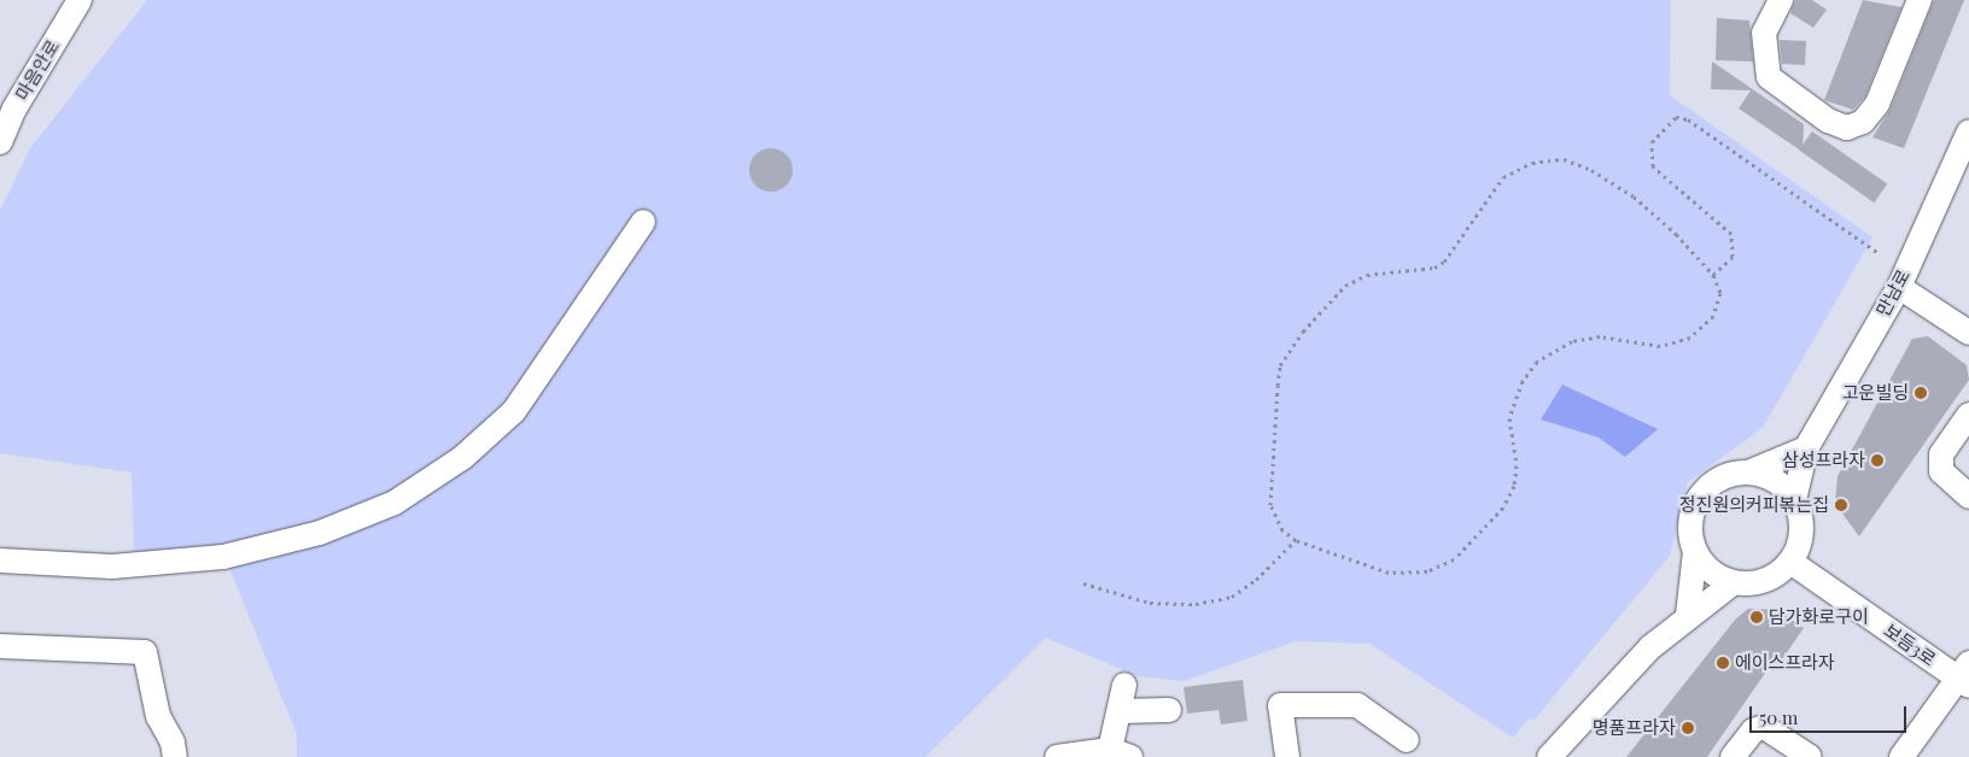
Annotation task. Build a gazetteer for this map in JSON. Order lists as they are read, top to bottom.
{
  "streets": {
    "street": ["마음안로", "만남로", "보듬3로"]
  },
  "crossings": [
    ["만남로", "보듬3로"]
  ],
  "places": [
    "고운빌딩",
    "삼성프라자",
    "정진원의커피볶는집",
    "담가화로구이",
    "에이스프라자",
    "명품프라자"
  ],
  "scale_bar": "50 m"
}
